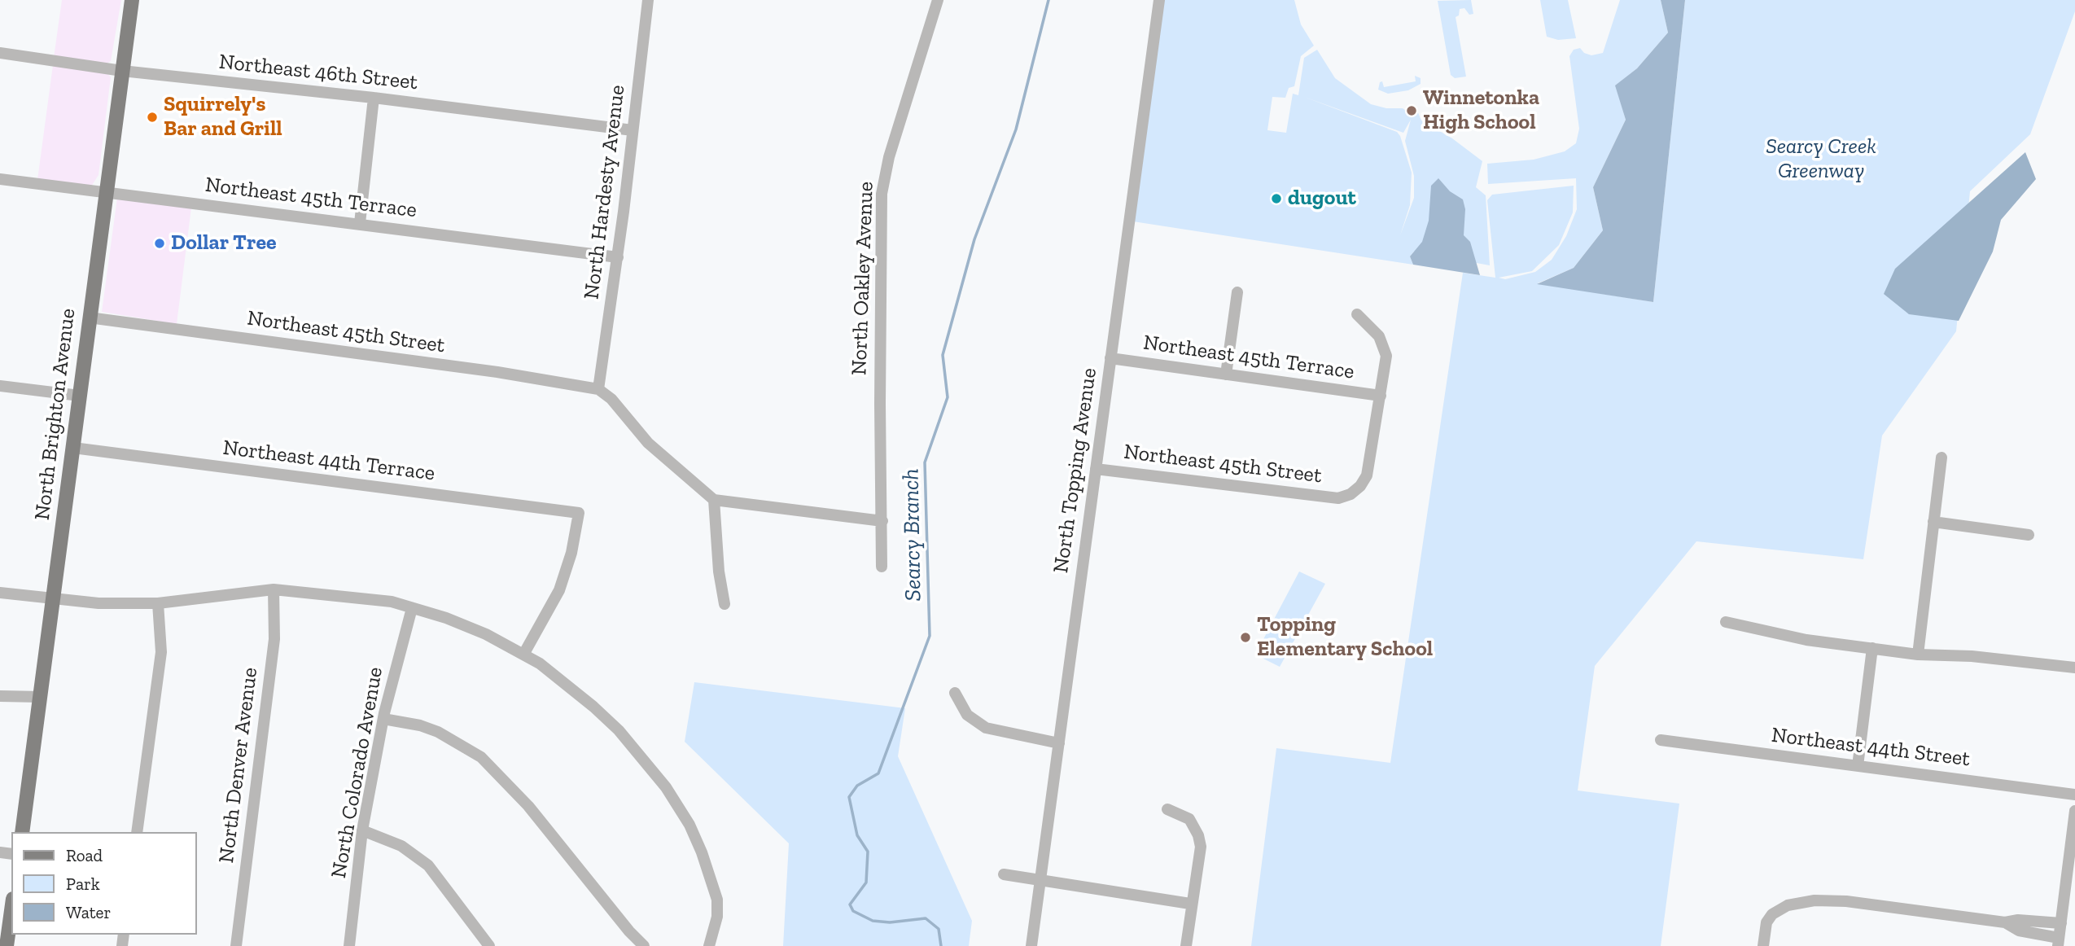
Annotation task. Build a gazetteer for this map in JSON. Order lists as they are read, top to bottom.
{
  "streets": {
    "main road": ["North Brighton Avenue"],
    "street": [
      "Northeast 46th Street",
      "North Hardesty Avenue",
      "Northeast 45th Terrace",
      "North Oakley Avenue",
      "Northeast 45th Street",
      "Northeast 44th Terrace",
      "North Topping Avenue",
      "Northeast 44th Street",
      "North Denver Avenue",
      "North Colorado Avenue"
    ]
  },
  "crossings": [
    ["Northeast 46th Street", "North Hardesty Avenue"],
    ["Northeast 46th Street", "North Brighton Avenue"],
    ["North Hardesty Avenue", "Northeast 45th Terrace"],
    ["North Hardesty Avenue", "Northeast 45th Street"],
    ["Northeast 45th Terrace", "Northeast 45th Street"],
    ["Northeast 45th Terrace", "North Brighton Avenue"],
    ["Northeast 45th Terrace", "North Topping Avenue"],
    ["Northeast 45th Street", "North Brighton Avenue"],
    ["Northeast 45th Street", "North Topping Avenue"],
    ["North Brighton Avenue", "Northeast 44th Terrace"]
  ],
  "water": ["Searcy Branch"],
  "parks": ["Searcy Creek Greenway"],
  "places": [
    "Winnetonka High School",
    "Squirrely's Bar and Grill",
    "dugout",
    "Dollar Tree",
    "Topping Elementary School"
  ],
  "legend": ["Road", "Park", "Water"]
}
